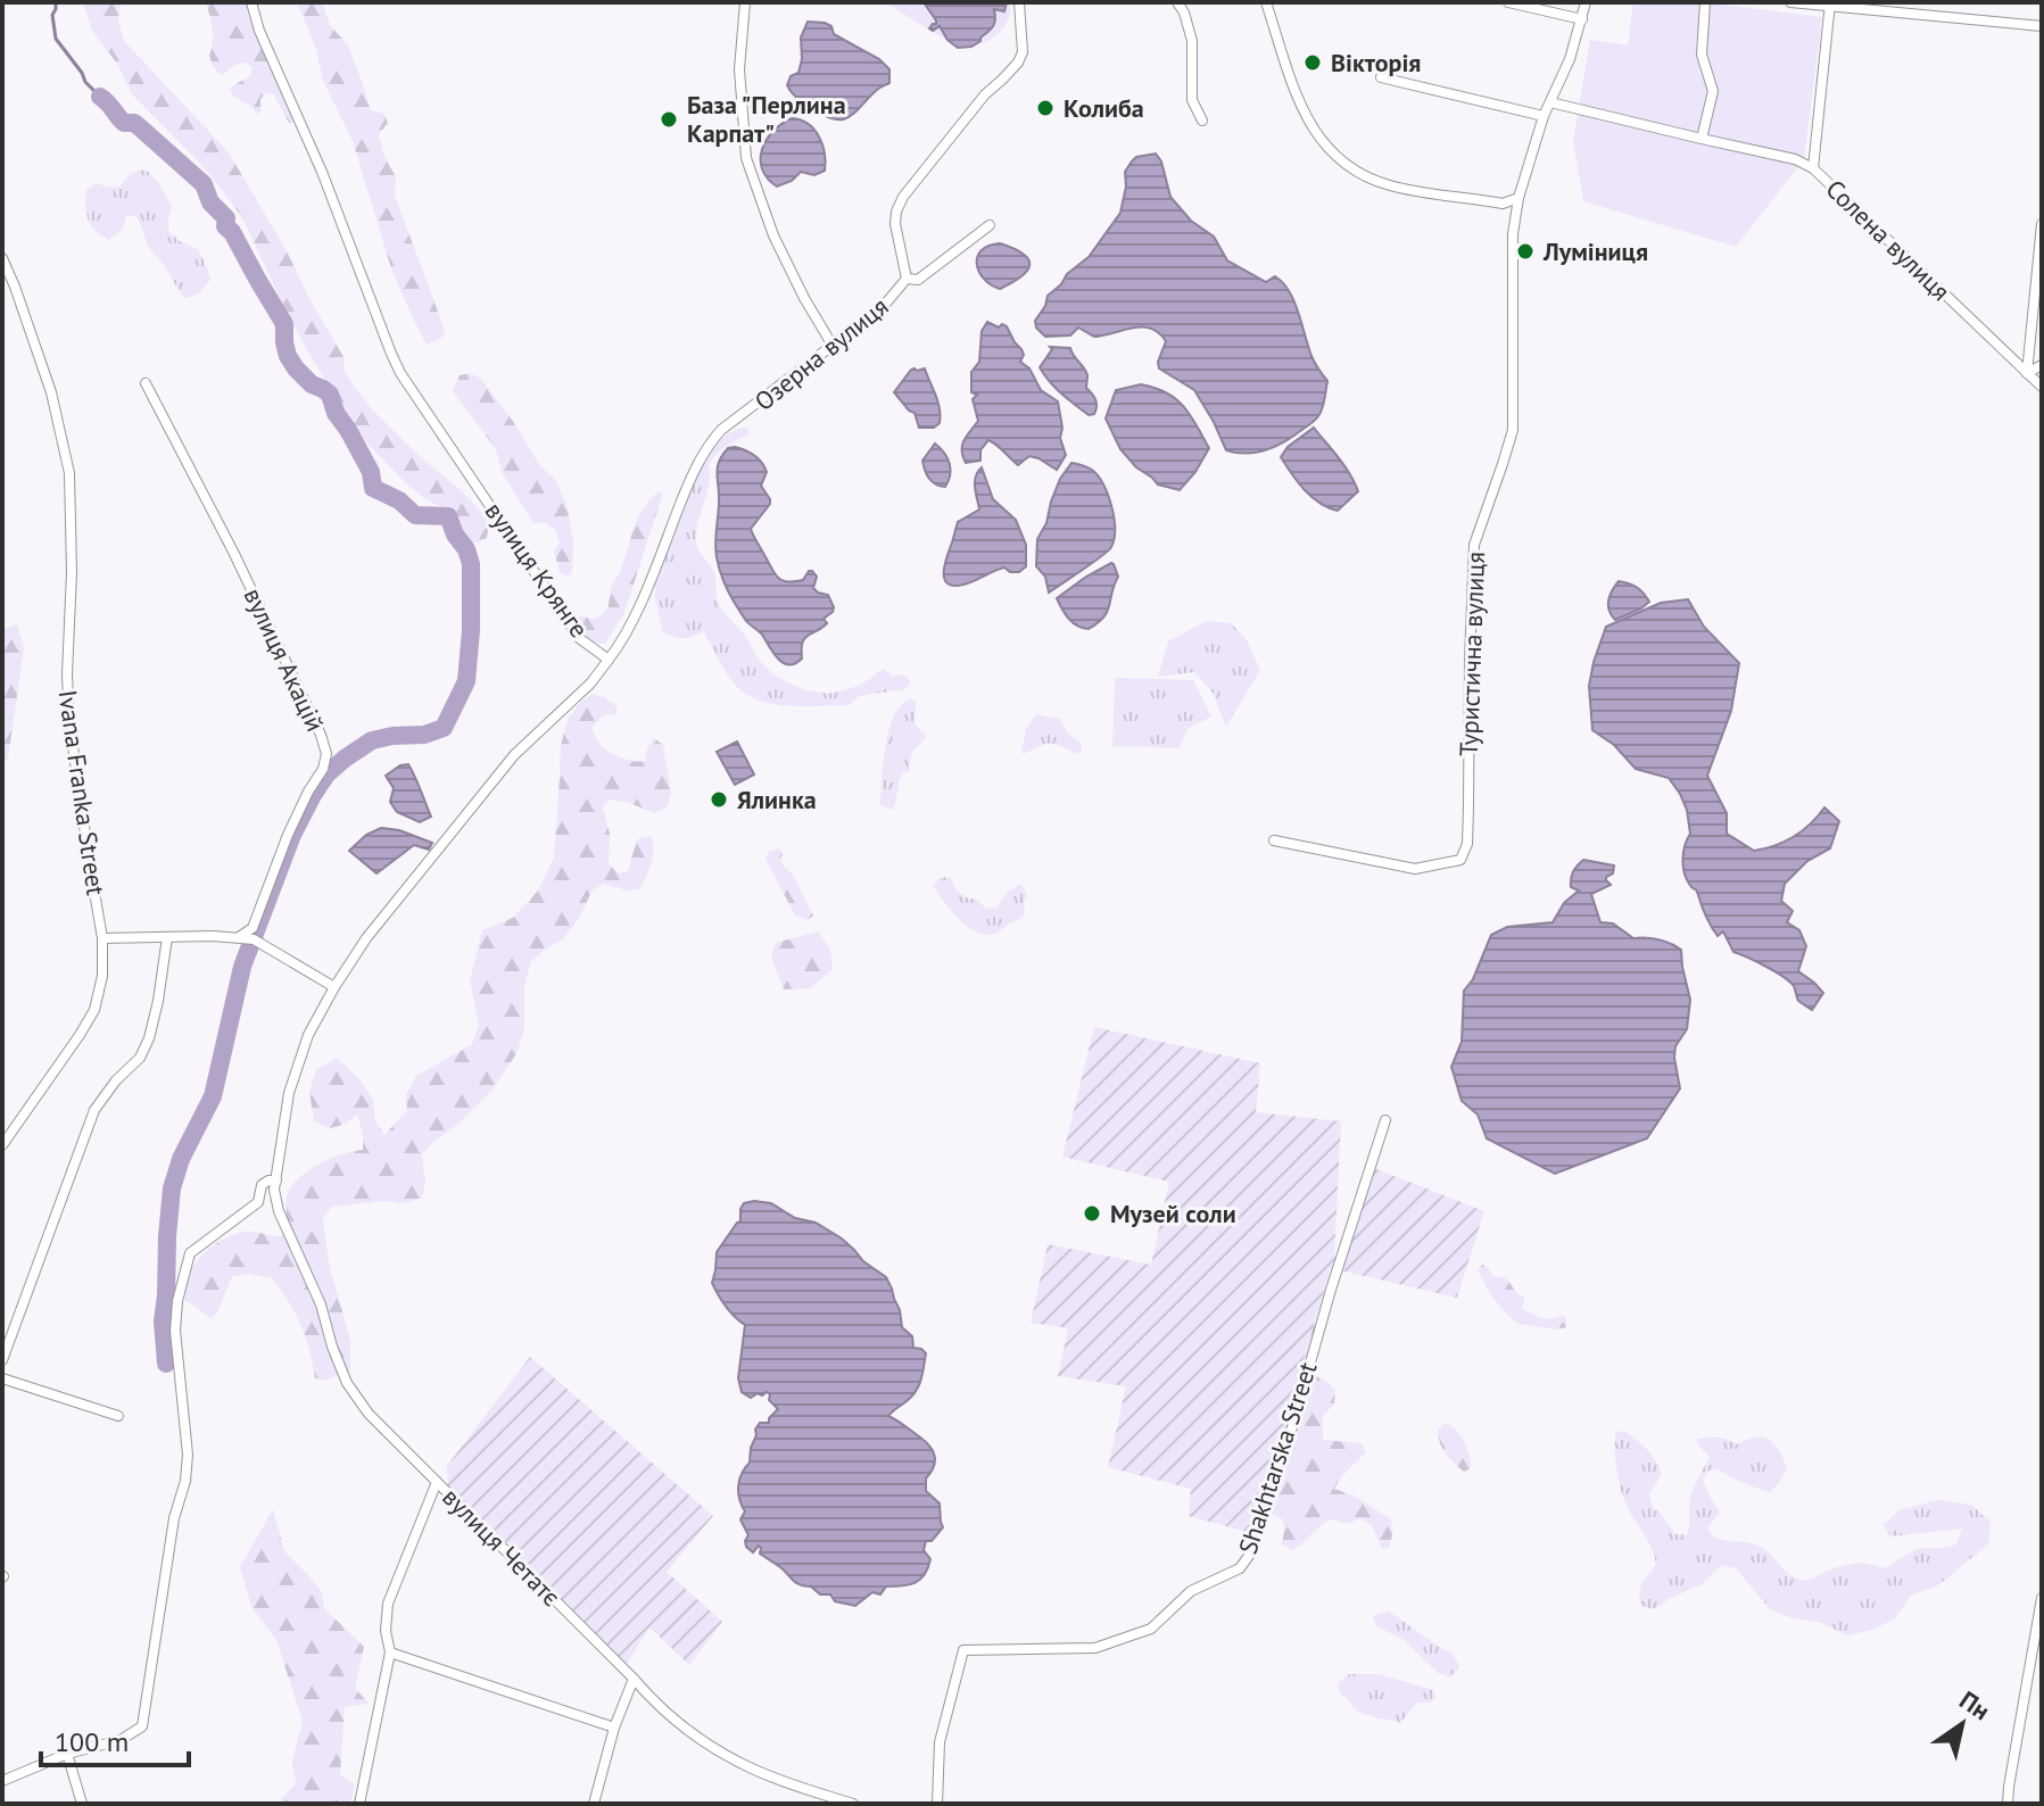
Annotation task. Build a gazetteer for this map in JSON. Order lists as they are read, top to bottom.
{
  "streets": {
    "street": [
      "Солена вулиця",
      "Озерна вулиця",
      "вулиця Крянге",
      "Туристична вулиця",
      "вулиця Акацій",
      "Ivana Franka Street",
      "Shakhtarska Street",
      "вулиця Четатє"
    ]
  },
  "crossings": [
    ["Озерна вулиця", "вулиця Крянге"],
    ["вулиця Крянге", "вулиця Четатє"]
  ],
  "places": [
    "Вікторія",
    "Колиба",
    "База \"Перлина Карпат\"",
    "Луміниця",
    "Ялинка",
    "Музей соли"
  ],
  "scale_bar": "100 m",
  "north": "top right"
}
